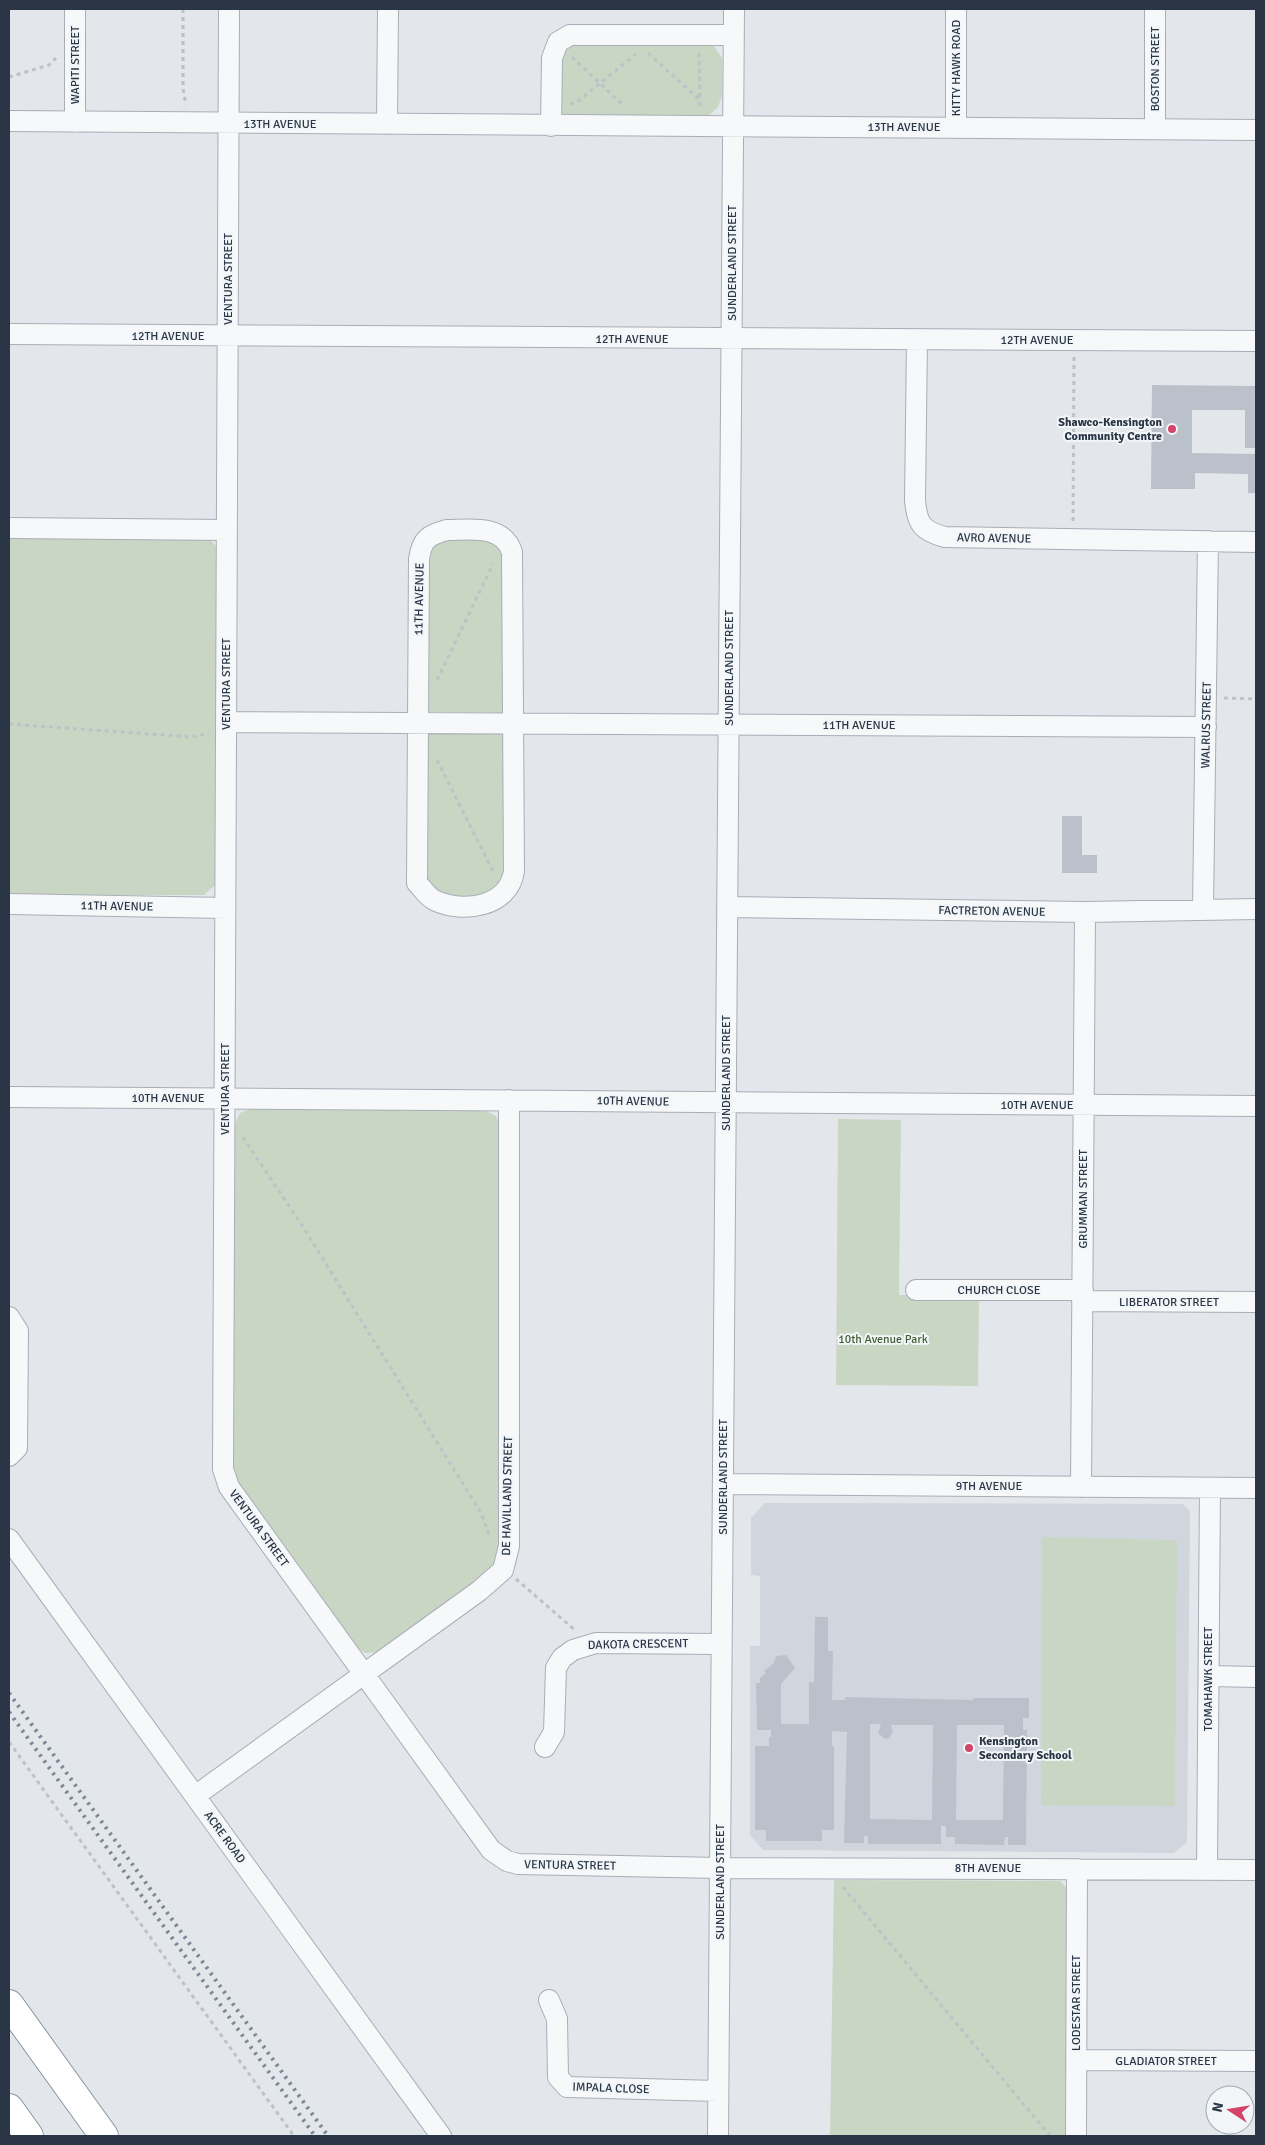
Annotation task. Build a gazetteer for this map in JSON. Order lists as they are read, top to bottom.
{
  "streets": {
    "street": [
      "WAPITI STREET",
      "KITTY HAWK ROAD",
      "BOSTON STREET",
      "13TH AVENUE",
      "SUNDERLAND STREET",
      "VENTURA STREET",
      "12TH AVENUE",
      "AVRO AVENUE",
      "11TH AVENUE",
      "WALRUS STREET",
      "FACTRETON AVENUE",
      "10TH AVENUE",
      "GRUMMAN STREET",
      "CHURCH CLOSE",
      "LIBERATOR STREET",
      "9TH AVENUE",
      "DE HAVILLAND STREET",
      "DAKOTA CRESCENT",
      "TOMAHAWK STREET",
      "ACRE ROAD",
      "8TH AVENUE",
      "LODESTAR STREET",
      "GLADIATOR STREET",
      "IMPALA CLOSE"
    ]
  },
  "crossings": [
    ["WAPITI STREET", "13TH AVENUE"],
    ["KITTY HAWK ROAD", "13TH AVENUE"],
    ["BOSTON STREET", "13TH AVENUE"],
    ["13TH AVENUE", "SUNDERLAND STREET"],
    ["13TH AVENUE", "VENTURA STREET"],
    ["SUNDERLAND STREET", "VENTURA STREET"],
    ["SUNDERLAND STREET", "12TH AVENUE"],
    ["SUNDERLAND STREET", "11TH AVENUE"],
    ["SUNDERLAND STREET", "FACTRETON AVENUE"],
    ["SUNDERLAND STREET", "10TH AVENUE"],
    ["SUNDERLAND STREET", "9TH AVENUE"],
    ["SUNDERLAND STREET", "DAKOTA CRESCENT"],
    ["SUNDERLAND STREET", "8TH AVENUE"],
    ["SUNDERLAND STREET", "IMPALA CLOSE"],
    ["VENTURA STREET", "12TH AVENUE"],
    ["VENTURA STREET", "11TH AVENUE"],
    ["VENTURA STREET", "10TH AVENUE"],
    ["VENTURA STREET", "DE HAVILLAND STREET"],
    ["VENTURA STREET", "8TH AVENUE"],
    ["12TH AVENUE", "AVRO AVENUE"],
    ["AVRO AVENUE", "WALRUS STREET"],
    ["11TH AVENUE", "WALRUS STREET"],
    ["WALRUS STREET", "FACTRETON AVENUE"],
    ["FACTRETON AVENUE", "GRUMMAN STREET"],
    ["10TH AVENUE", "GRUMMAN STREET"],
    ["10TH AVENUE", "DE HAVILLAND STREET"],
    ["GRUMMAN STREET", "CHURCH CLOSE"],
    ["GRUMMAN STREET", "LIBERATOR STREET"],
    ["GRUMMAN STREET", "9TH AVENUE"],
    ["CHURCH CLOSE", "LIBERATOR STREET"],
    ["9TH AVENUE", "TOMAHAWK STREET"],
    ["DE HAVILLAND STREET", "ACRE ROAD"],
    ["TOMAHAWK STREET", "8TH AVENUE"],
    ["8TH AVENUE", "LODESTAR STREET"],
    ["LODESTAR STREET", "GLADIATOR STREET"]
  ],
  "parks": ["10th Avenue Park"],
  "places": ["Shawco-Kensington Community Centre", "Kensington Secondary School"],
  "north": "left"
}
